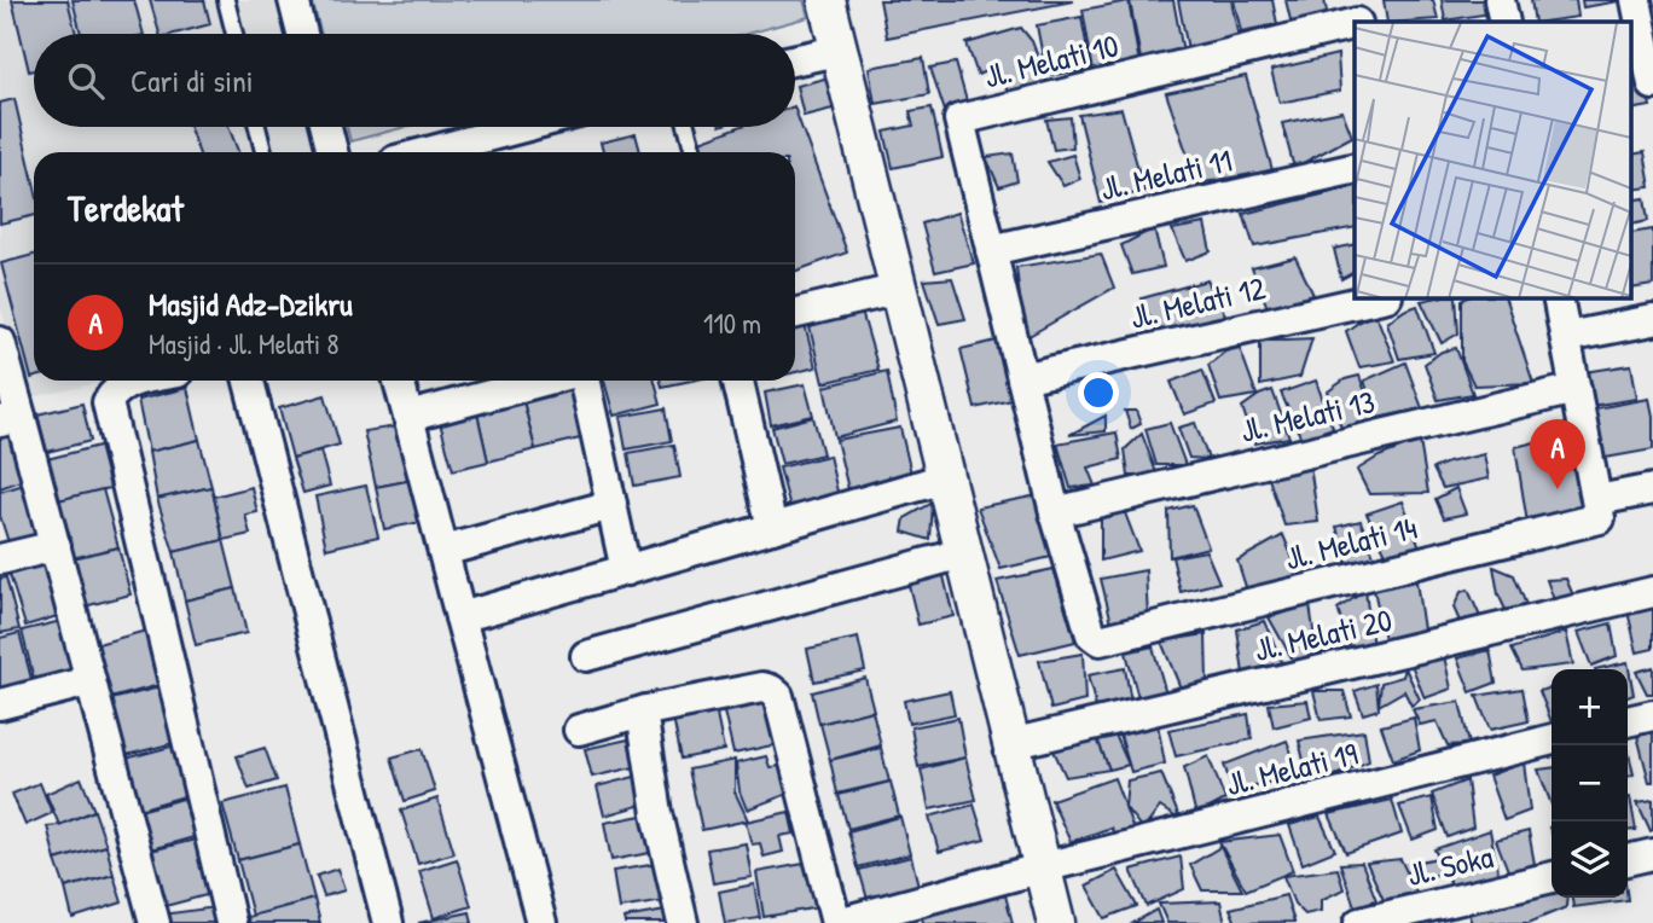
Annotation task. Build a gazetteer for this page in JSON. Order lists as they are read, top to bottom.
{
  "streets": {
    "street": [
      "Jl. Melati 10",
      "Jl. Melati 11",
      "Jl. Melati 12",
      "Jl. Melati 13",
      "Jl. Melati 14",
      "Jl. Melati 20",
      "Jl. Melati 19",
      "Jl. Soka"
    ]
  },
  "crossings": [
    ["Jl. Melati 10", "Jl. Melati 11"],
    ["Jl. Melati 13", "Jl. Melati 14"]
  ],
  "page": {
    "search": "Cari di sini",
    "heading": "Terdekat",
    "list": [
      {
        "mark": "A",
        "name": "Masjid Adz-Dzikru",
        "note": "Masjid · Jl. Melati 8",
        "value": "110 m"
      }
    ],
    "pins": "A",
    "map_buttons": ["+", "−"]
  }
}
